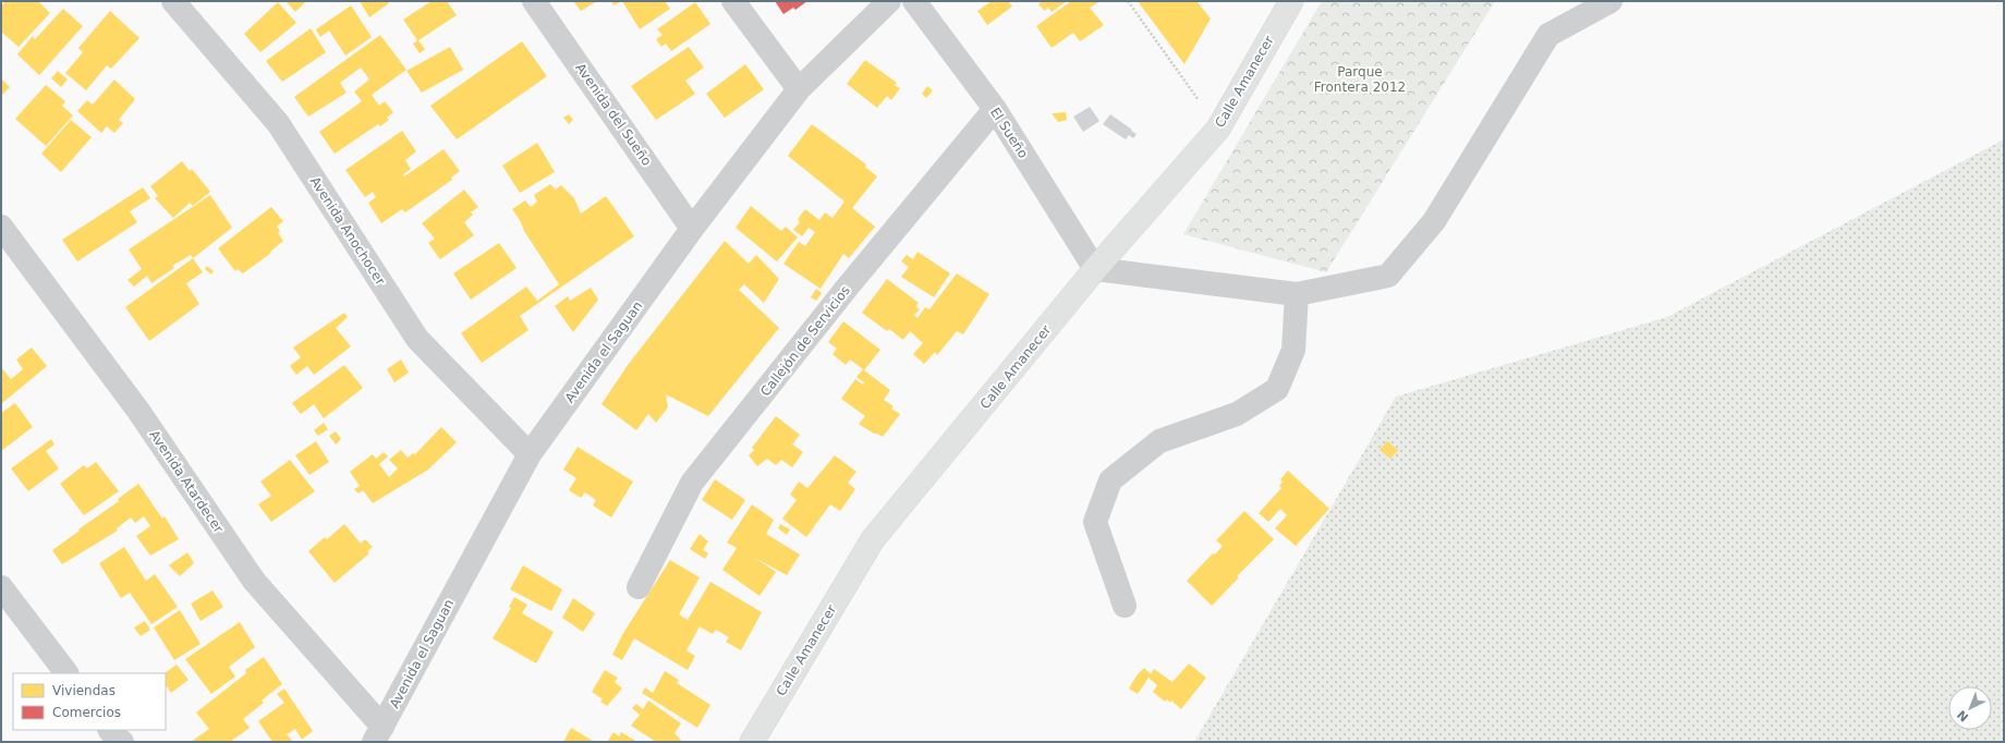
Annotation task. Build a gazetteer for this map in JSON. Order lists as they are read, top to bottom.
{
  "streets": {
    "main road": ["Calle Amanecer"],
    "street": [
      "Avenida del Sueño",
      "El Sueño",
      "Avenida Anochocer",
      "Callejón de Servicios",
      "Avenida el Saguan",
      "Avenida Atardecer"
    ]
  },
  "crossings": [
    ["Calle Amanecer", "El Sueño"],
    ["Avenida del Sueño", "Avenida el Saguan"],
    ["El Sueño", "Callejón de Servicios"],
    ["Avenida Anochocer", "Avenida el Saguan"],
    ["Avenida el Saguan", "Avenida Atardecer"]
  ],
  "parks": ["Parque Frontera 2012"],
  "legend": ["Viviendas", "Comercios"],
  "north": "bottom left"
}
